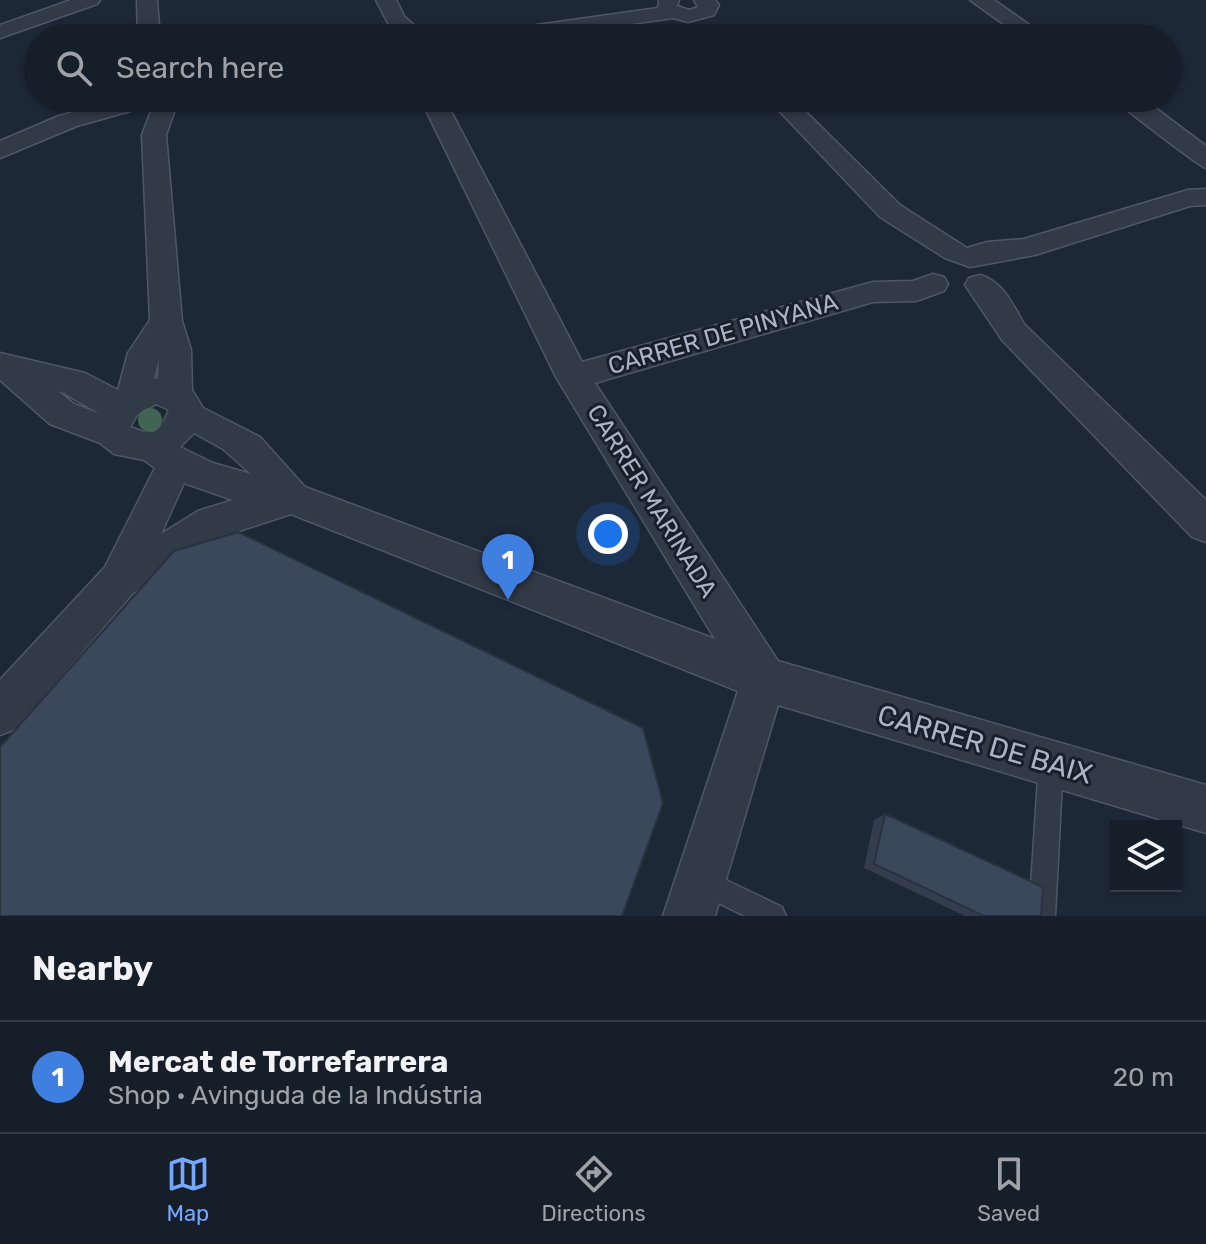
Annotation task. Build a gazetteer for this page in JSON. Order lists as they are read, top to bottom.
{
  "streets": {
    "street": ["CARRER DE PINYANA", "CARRER MARINADA", "CARRER DE BAIX"]
  },
  "crossings": [
    ["CARRER DE PINYANA", "CARRER MARINADA"],
    ["CARRER MARINADA", "CARRER DE BAIX"]
  ],
  "page": {
    "search": "Search here",
    "pins": "1",
    "heading": "Nearby",
    "list": [
      {
        "mark": "1",
        "name": "Mercat de Torrefarrera",
        "note": "Shop · Avinguda de la Indústria",
        "value": "20 m"
      }
    ],
    "nav": ["Map", "Directions", "Saved"]
  }
}
